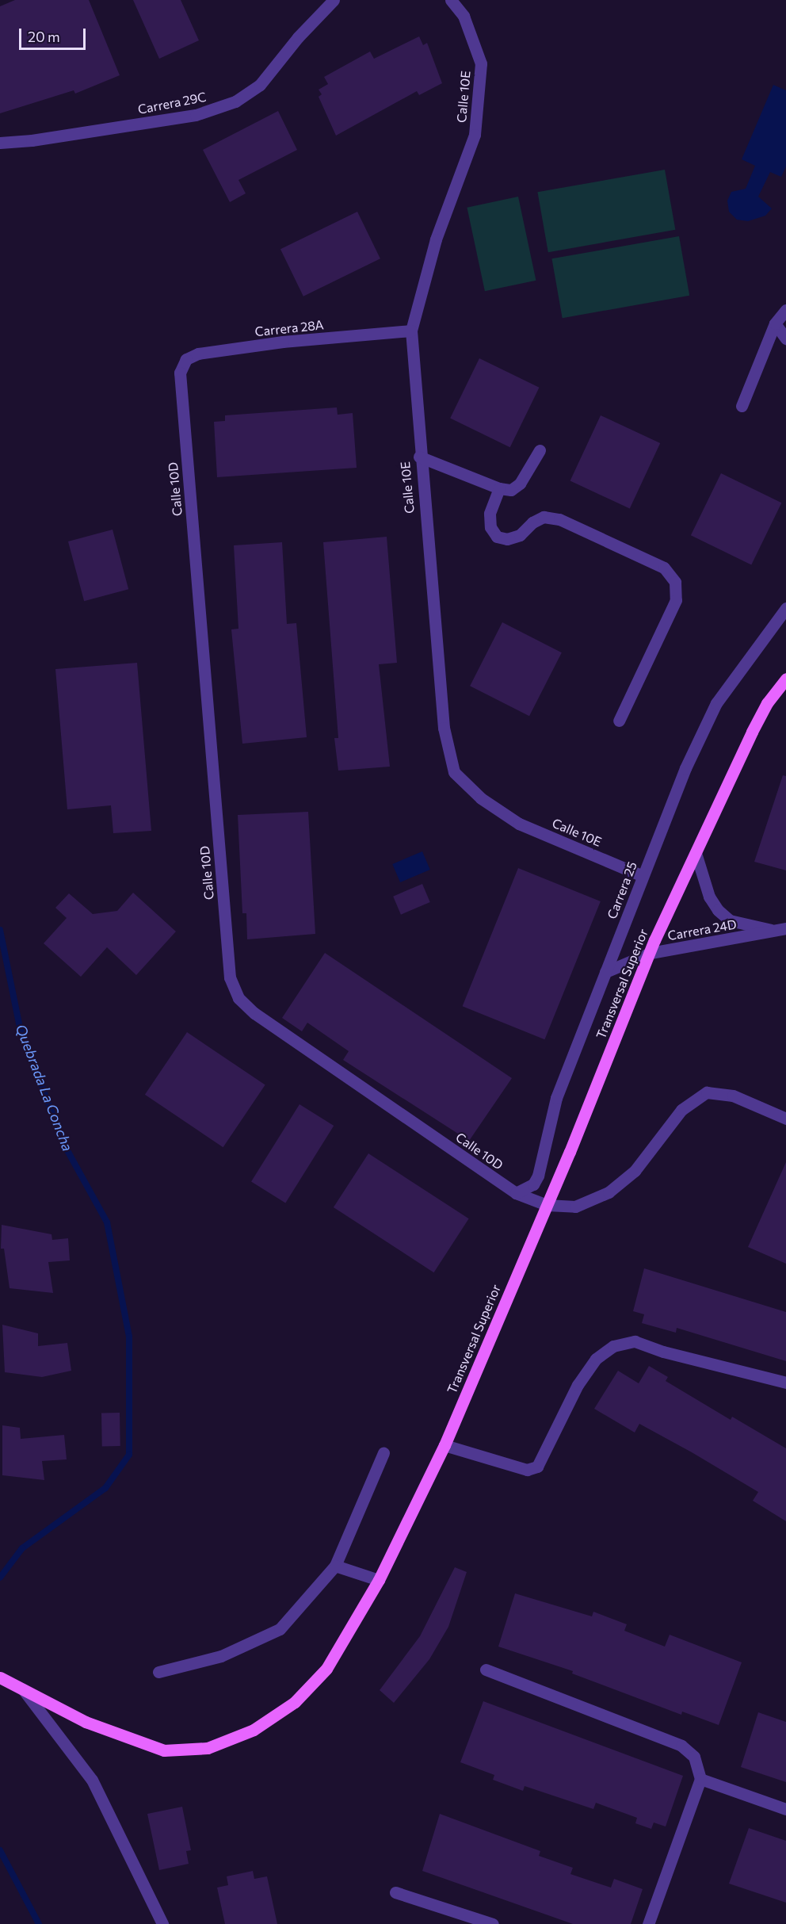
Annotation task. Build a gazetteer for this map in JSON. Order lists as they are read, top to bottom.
{
  "streets": {
    "main road": ["Transversal Superior"],
    "street": [
      "Calle 10E",
      "Carrera 29C",
      "Carrera 28A",
      "Calle 10D",
      "Carrera 25",
      "Carrera 24D"
    ]
  },
  "crossings": [
    ["Calle 10E", "Carrera 28A"],
    ["Calle 10E", "Carrera 25"],
    ["Carrera 28A", "Calle 10D"],
    ["Calle 10D", "Carrera 25"],
    ["Calle 10D", "Transversal Superior"],
    ["Carrera 25", "Carrera 24D"],
    ["Carrera 24D", "Transversal Superior"]
  ],
  "water": ["Quebrada La Concha"],
  "scale_bar": "20 m"
}
